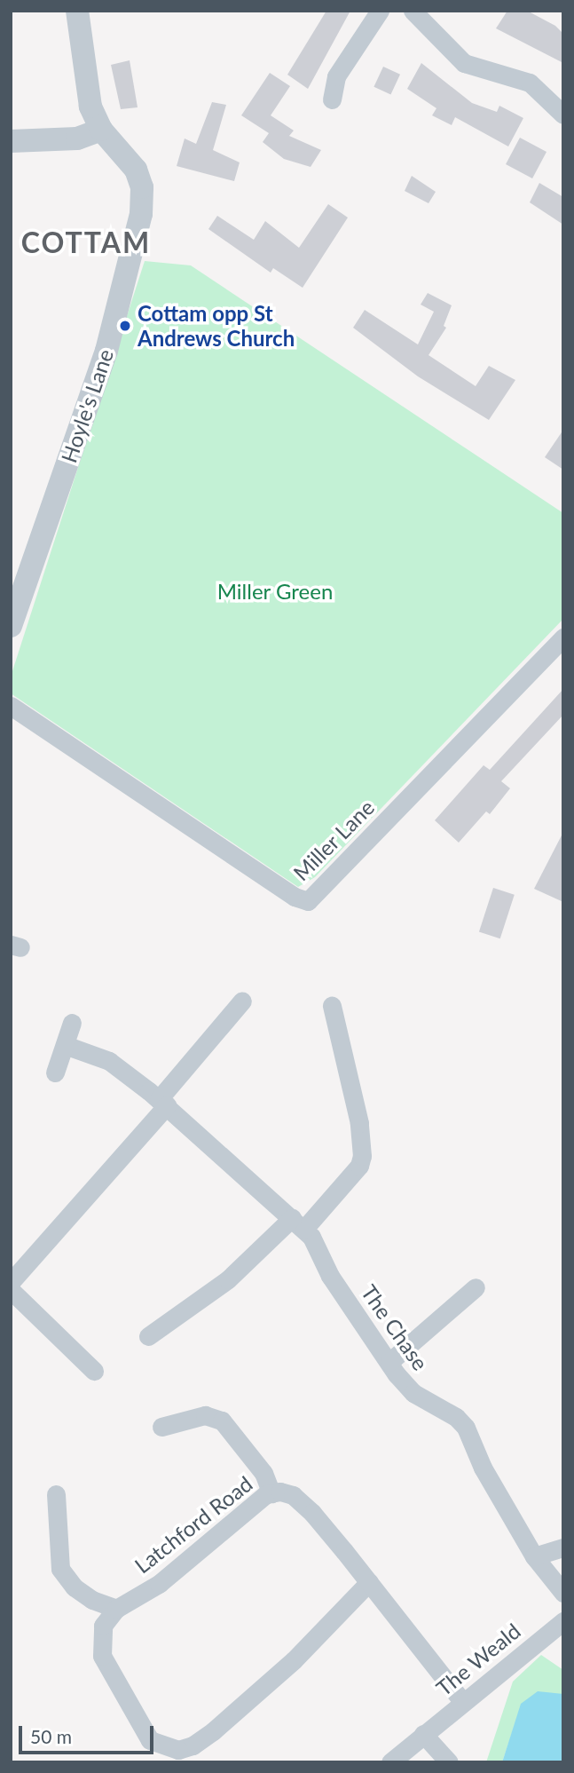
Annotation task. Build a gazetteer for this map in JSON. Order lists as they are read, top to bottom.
{
  "streets": {
    "street": [
      "Hoyle's Lane",
      "Miller Lane",
      "The Chase",
      "Latchford Road",
      "The Weald"
    ]
  },
  "crossings": [
    ["Latchford Road", "The Weald"]
  ],
  "districts": ["COTTAM"],
  "parks": ["Miller Green"],
  "places": ["Cottam opp St Andrews Church"],
  "scale_bar": "50 m"
}
